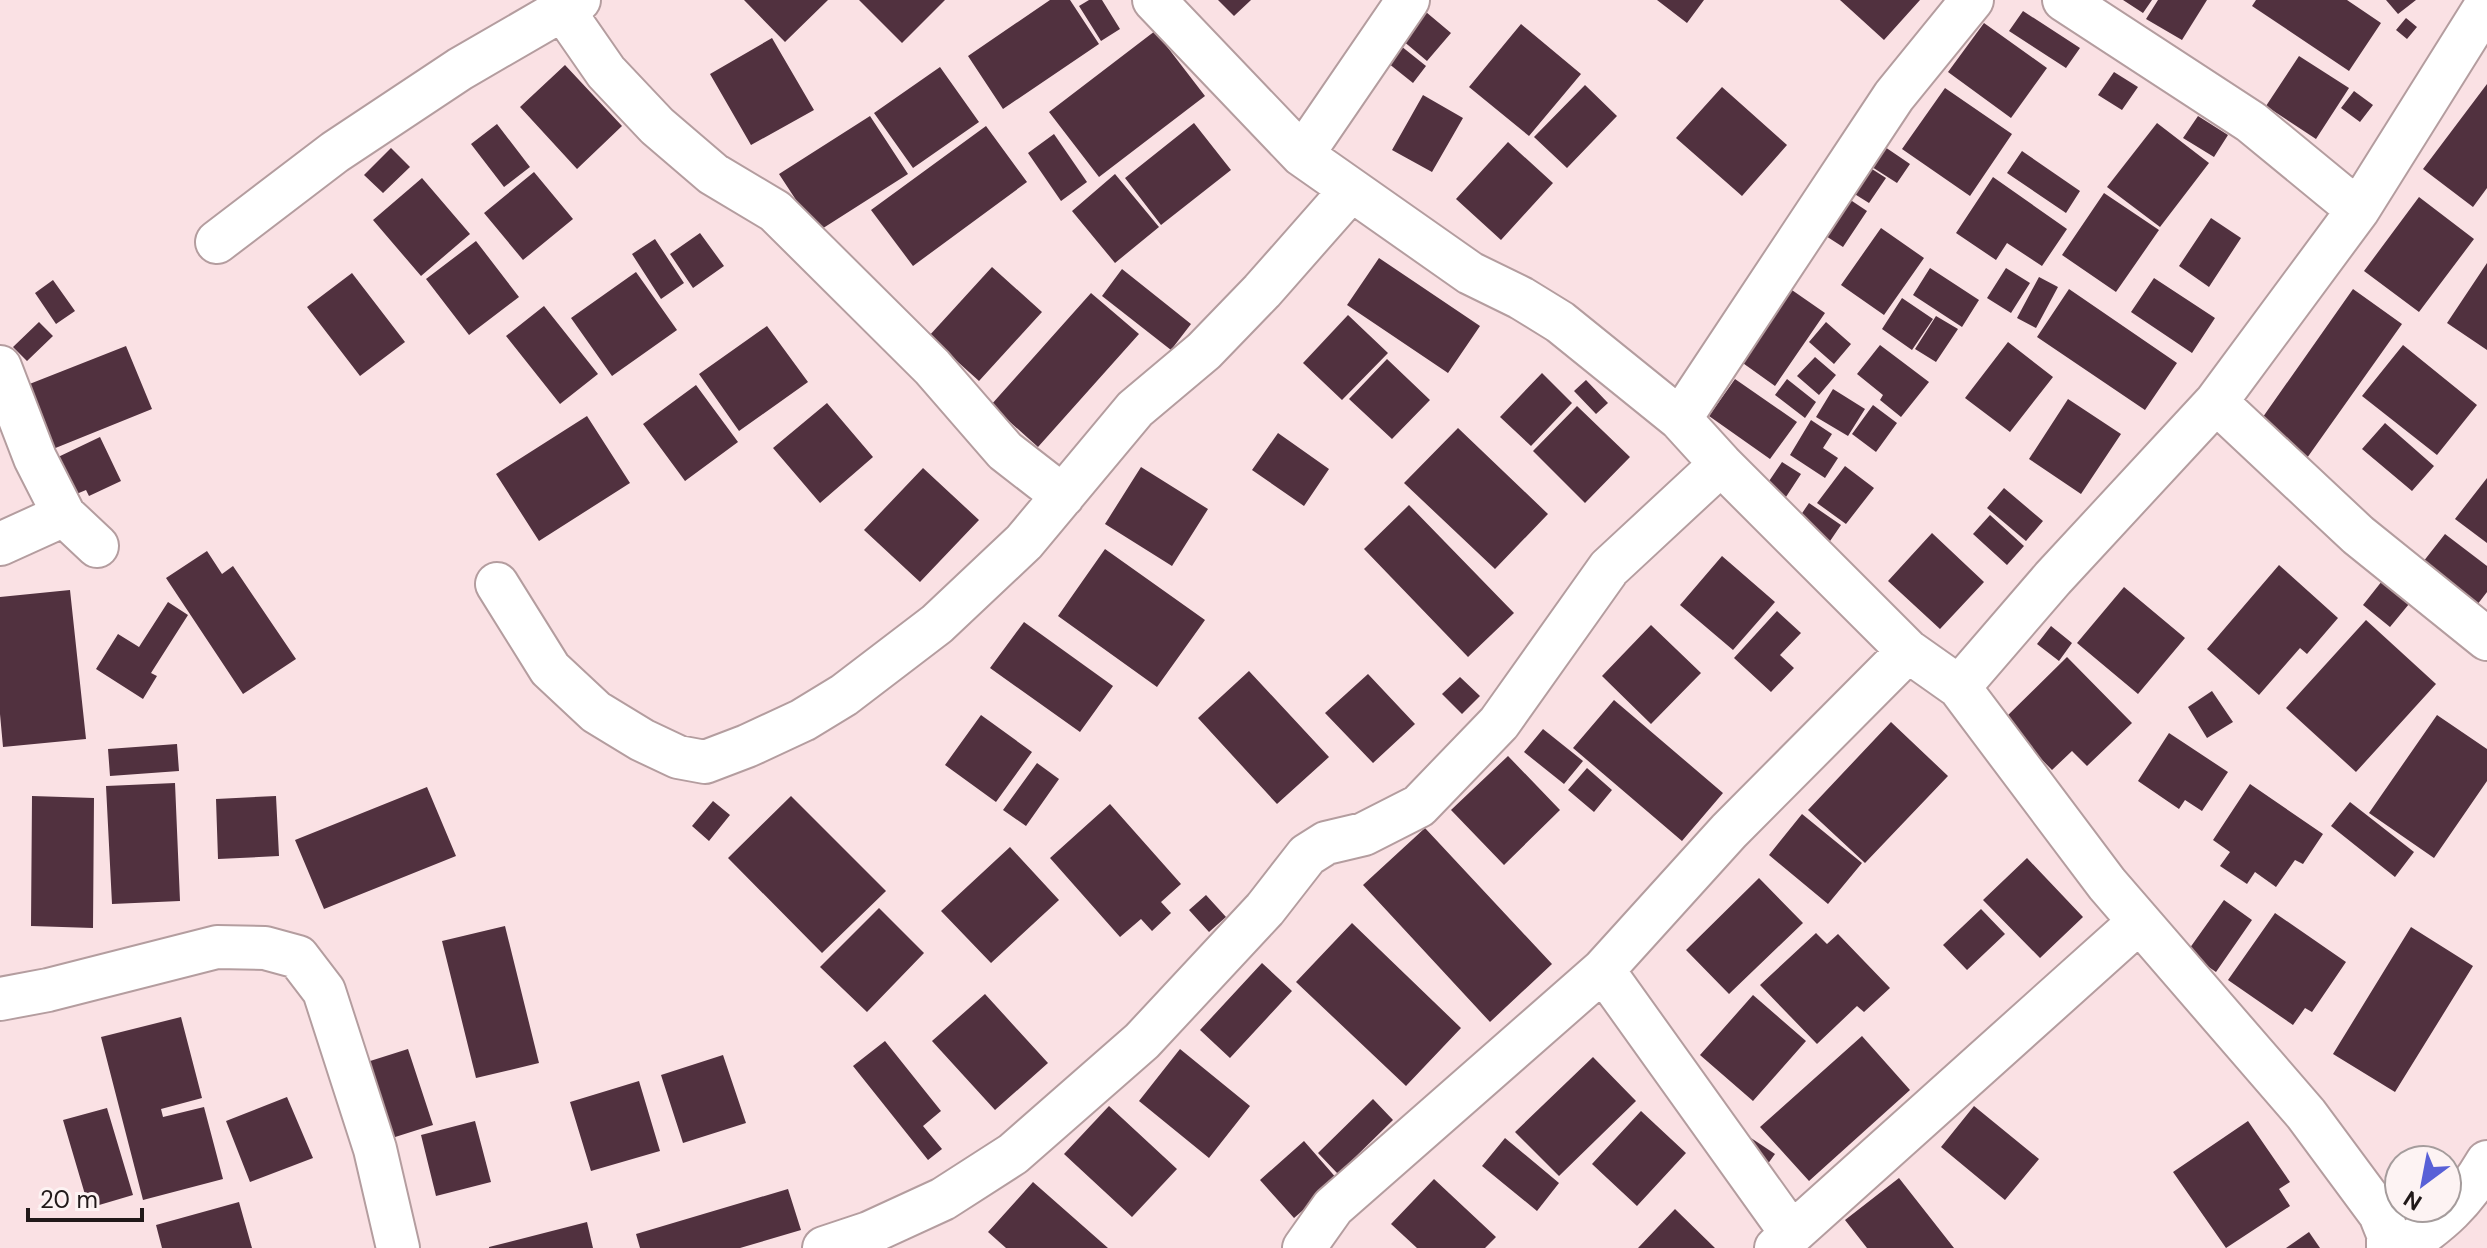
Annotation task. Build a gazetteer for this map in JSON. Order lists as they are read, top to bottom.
{
  "scale_bar": "20 m",
  "north": "bottom left"
}
